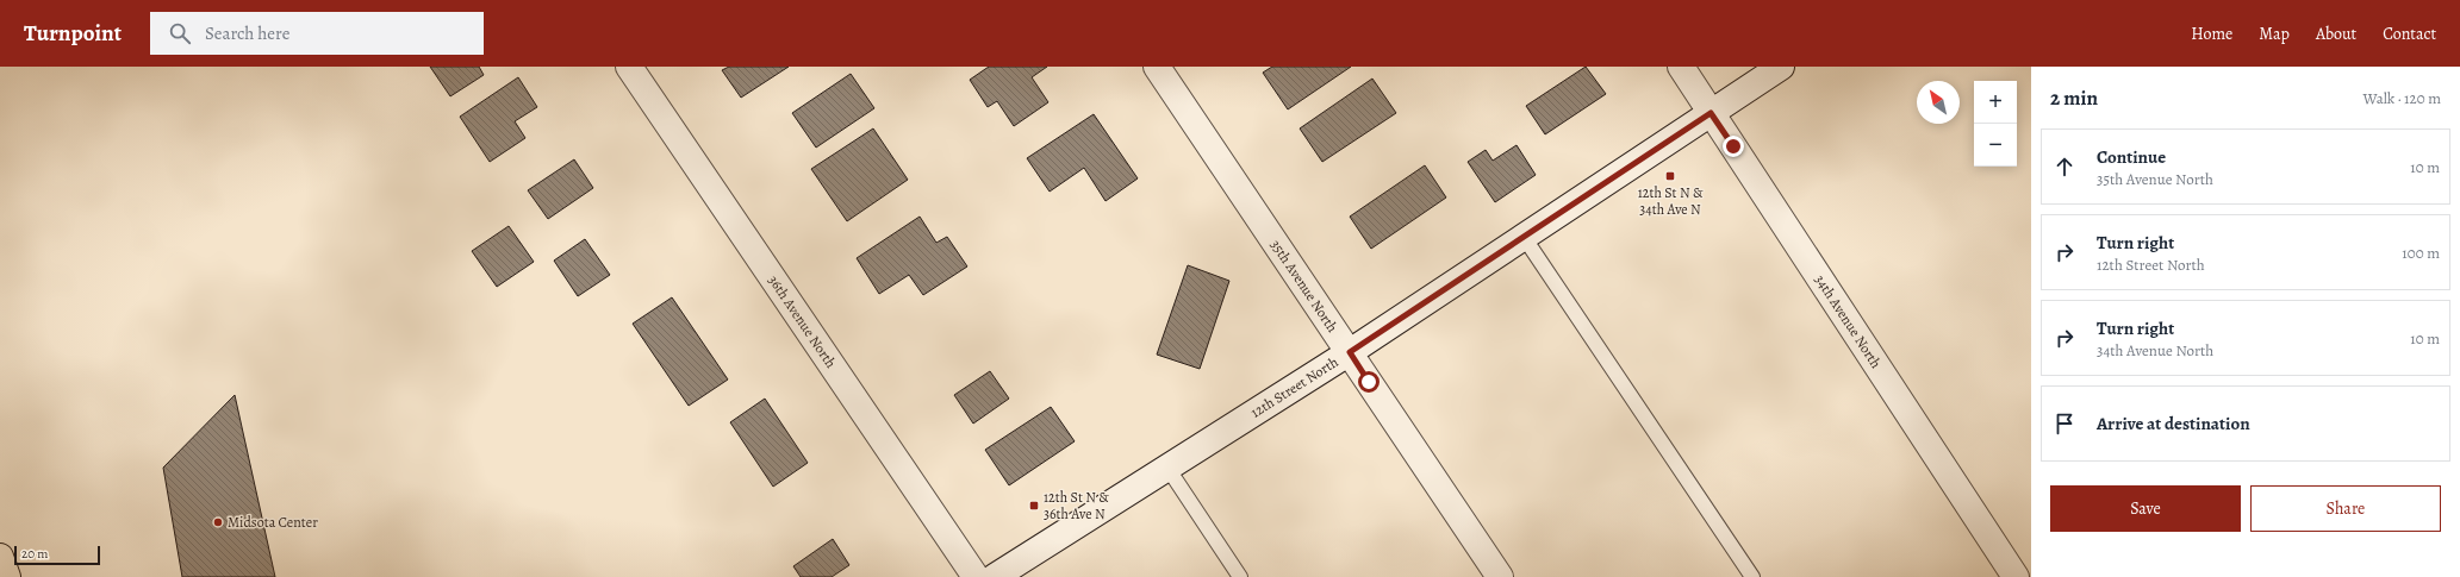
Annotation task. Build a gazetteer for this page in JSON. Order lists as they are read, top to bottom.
{
  "streets": {
    "street": [
      "35th Avenue North",
      "36th Avenue North",
      "34th Avenue North",
      "12th Street North"
    ]
  },
  "crossings": [
    ["35th Avenue North", "12th Street North"],
    ["34th Avenue North", "12th Street North"]
  ],
  "places": {
    "transit": ["12th St N & 34th Ave N", "12th St N & 36th Ave N"],
    "other": ["Midsota Center"]
  },
  "scale_bar": "20 m",
  "north": "top left",
  "page": {
    "header": "Turnpoint",
    "search": "Search here",
    "nav": [
      "Home",
      "Map",
      "About",
      "Contact"
    ],
    "heading": ["2 min", "Walk · 120 m"],
    "map_buttons": ["+", "−"],
    "list": [
      ["Continue", "35th Avenue North", "10 m"],
      ["Turn right", "12th Street North", "100 m"],
      ["Turn right", "34th Avenue North", "10 m"],
      "Arrive at destination"
    ],
    "buttons": ["Save", "Share"],
    "scale": "20 m"
  }
}
